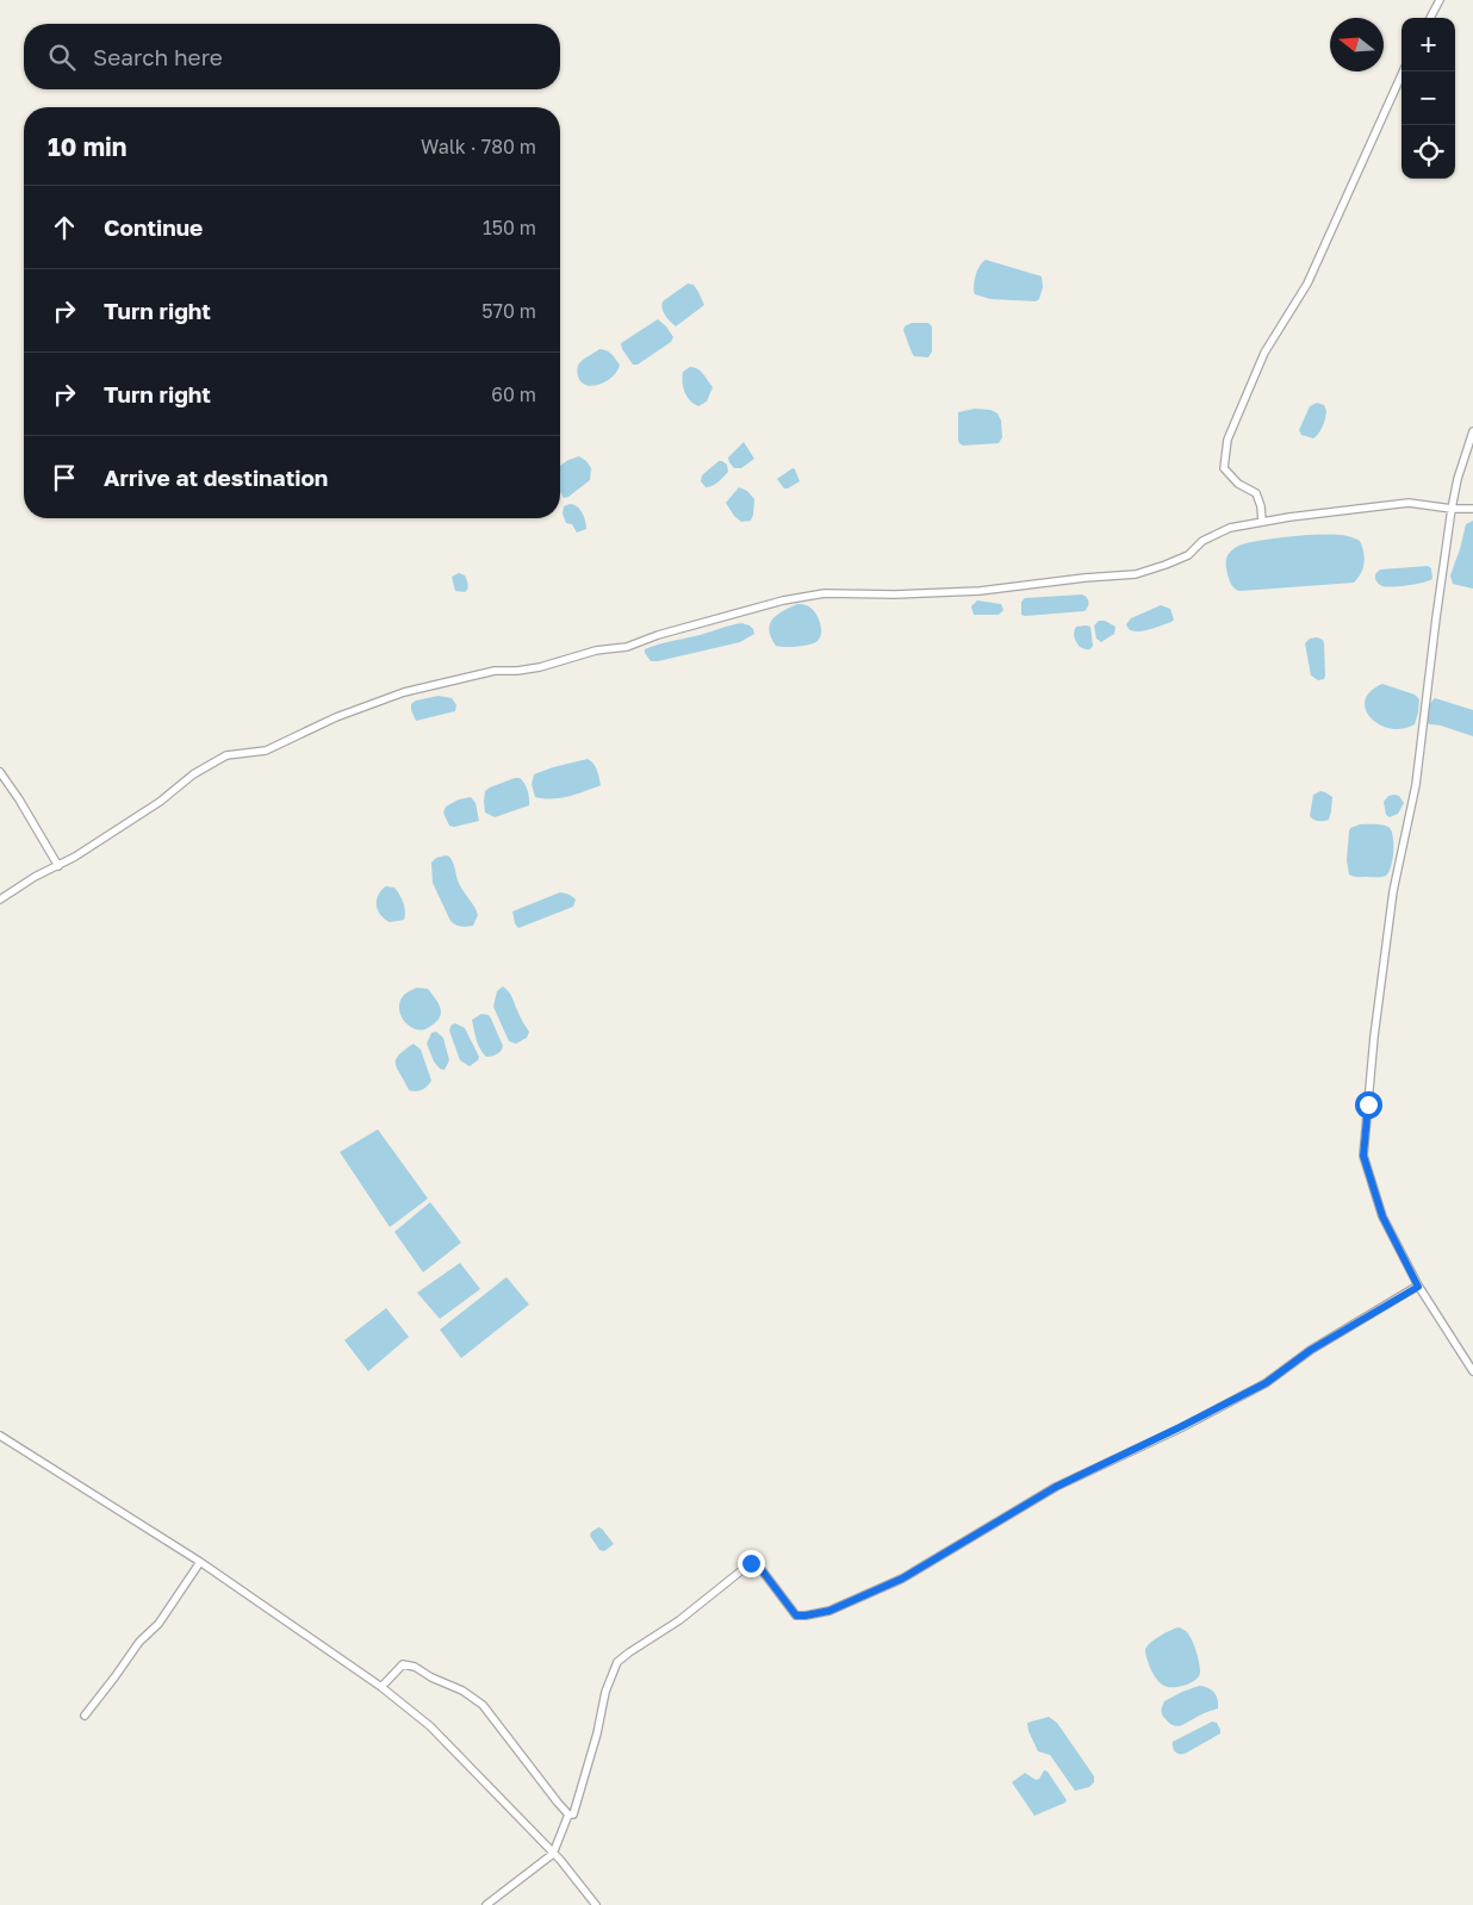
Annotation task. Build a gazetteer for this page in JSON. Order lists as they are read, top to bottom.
{
  "north": "left",
  "page": {
    "map_buttons": ["+", "−"],
    "search": "Search here",
    "heading": ["10 min", "Walk · 780 m"],
    "list": [
      ["Continue", "150 m"],
      ["Turn right", "570 m"],
      ["Turn right", "60 m"],
      "Arrive at destination"
    ]
  }
}
